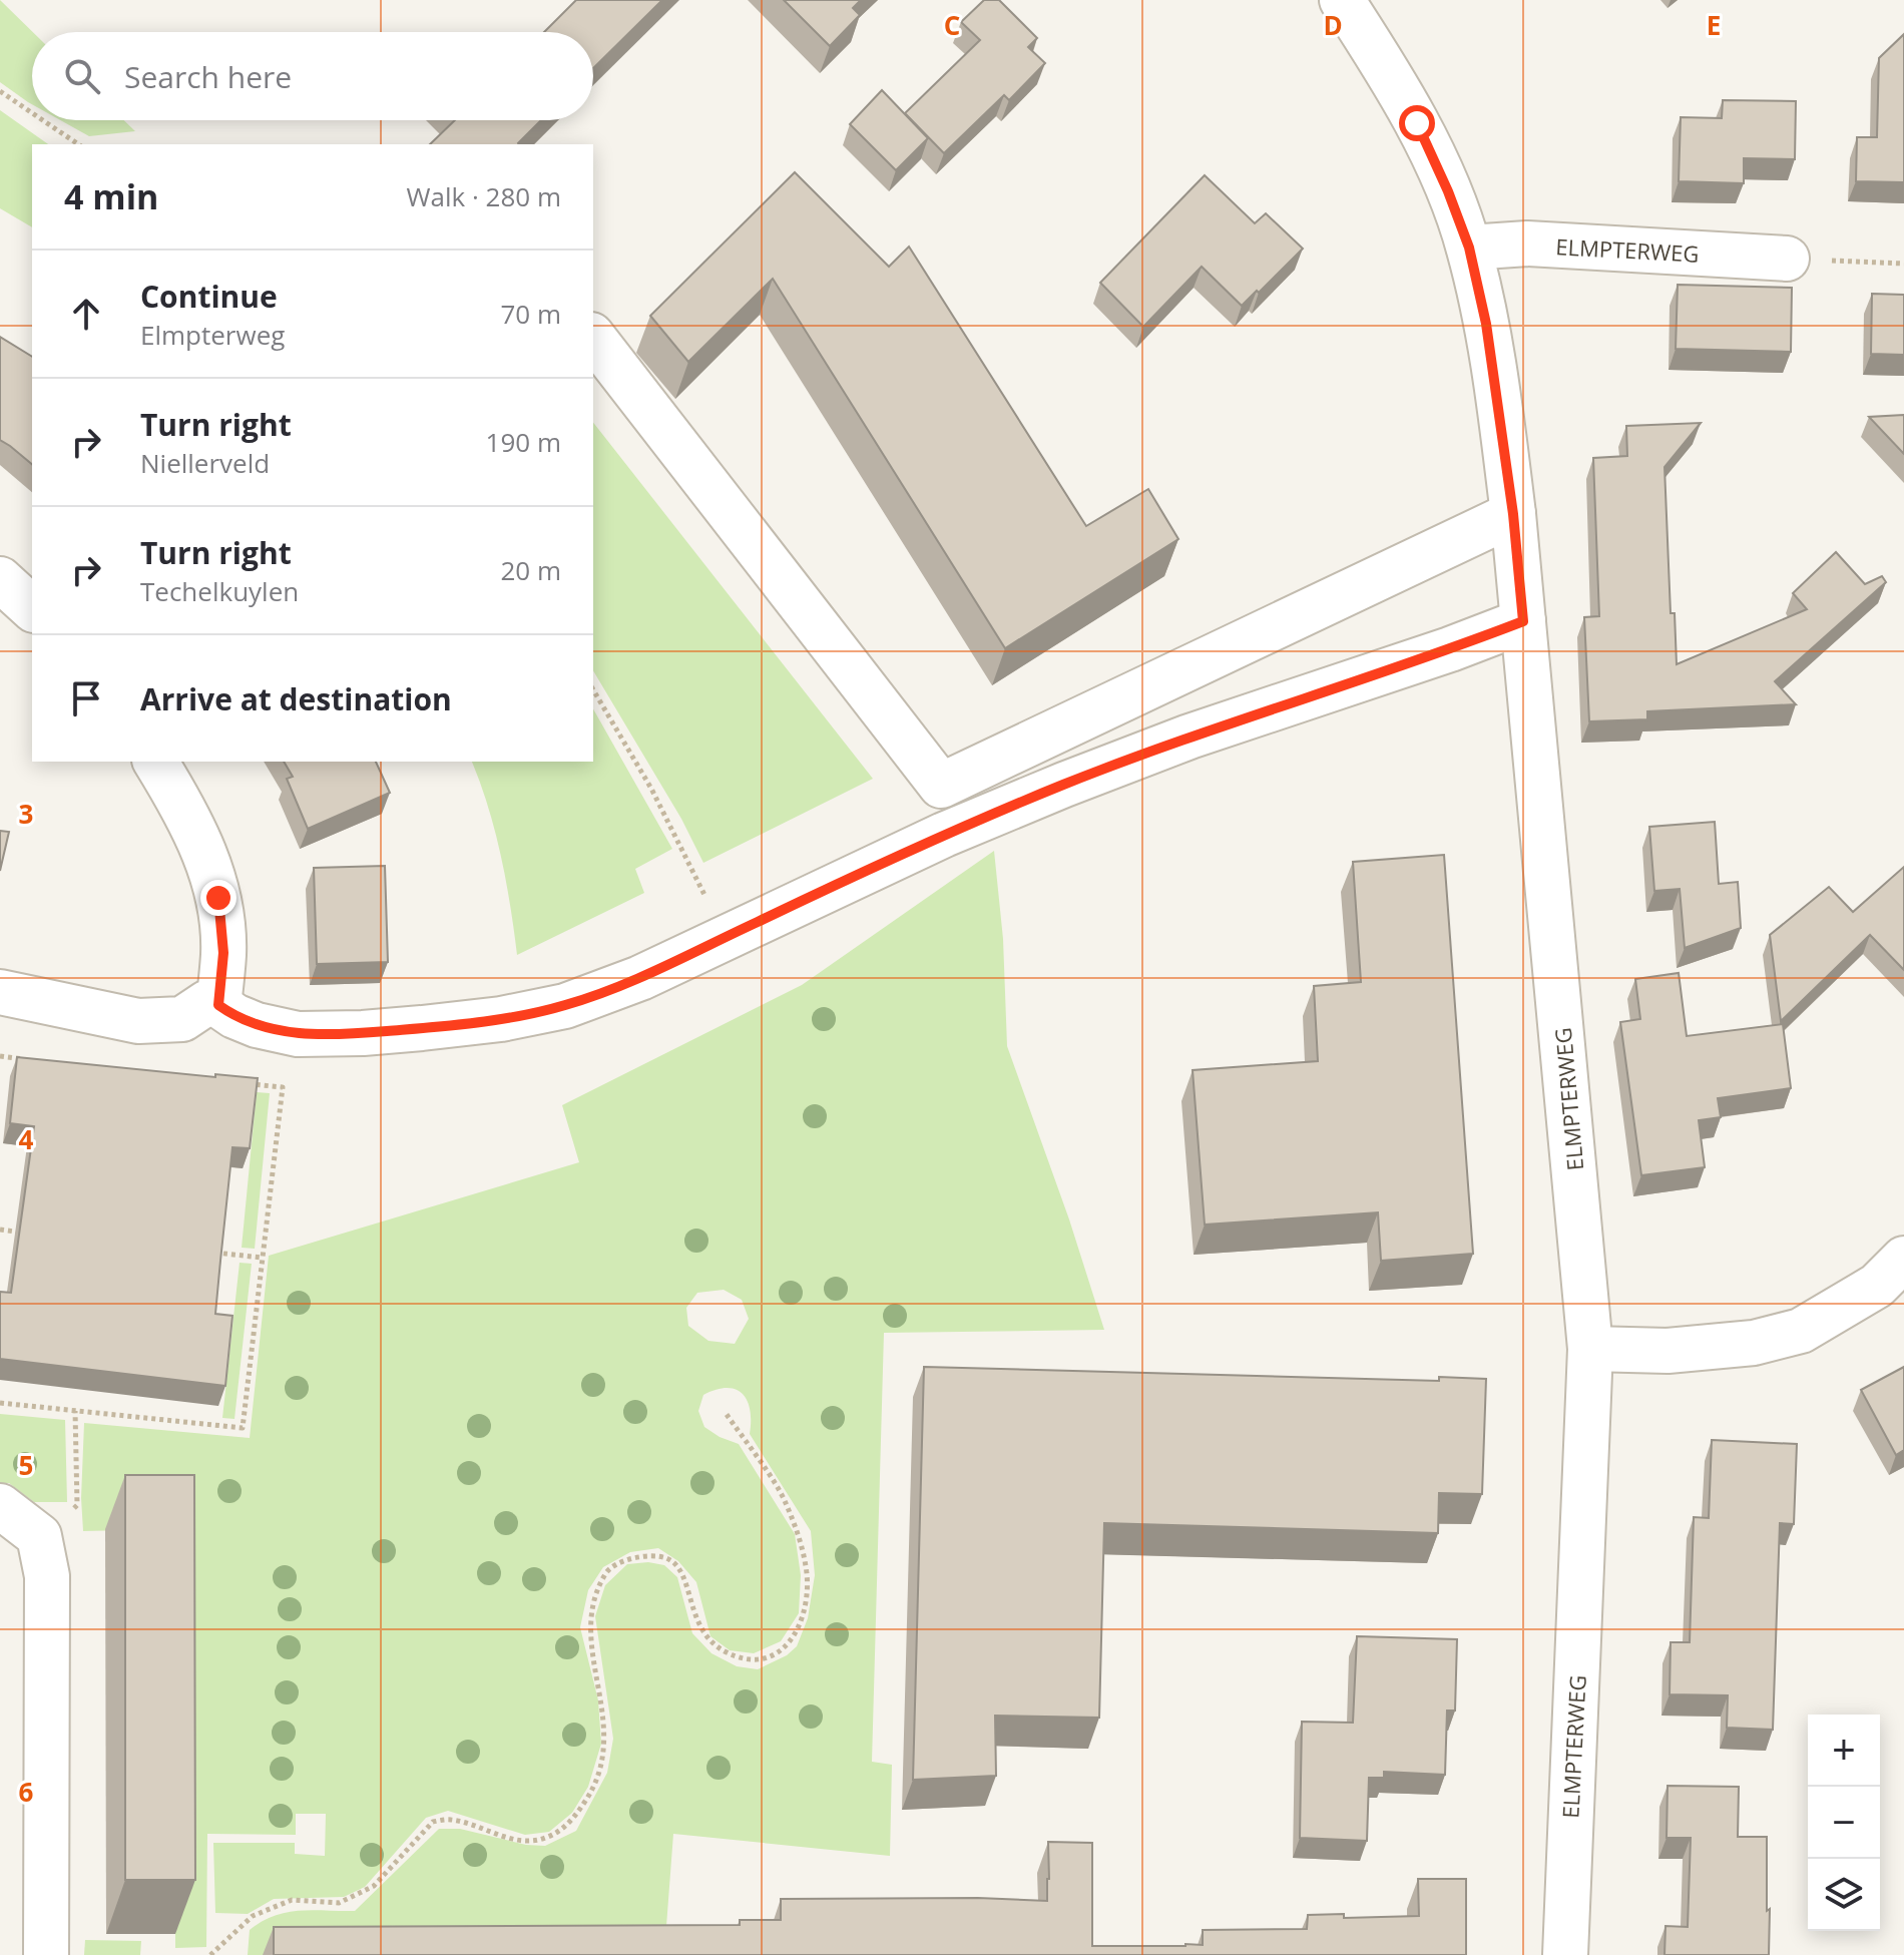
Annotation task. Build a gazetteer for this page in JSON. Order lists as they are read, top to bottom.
{
  "streets": {
    "street": ["ELMPTERWEG"]
  },
  "page": {
    "search": "Search here",
    "heading": ["4 min", "Walk · 280 m"],
    "list": [
      ["Continue", "Elmpterweg", "70 m"],
      ["Turn right", "Niellerveld", "190 m"],
      ["Turn right", "Techelkuylen", "20 m"],
      "Arrive at destination"
    ],
    "map_buttons": ["+", "−"]
  },
  "grid": {
    "columns": ["C", "D", "E"],
    "rows": [
      "3",
      "4",
      "5",
      "6"
    ]
  }
}
